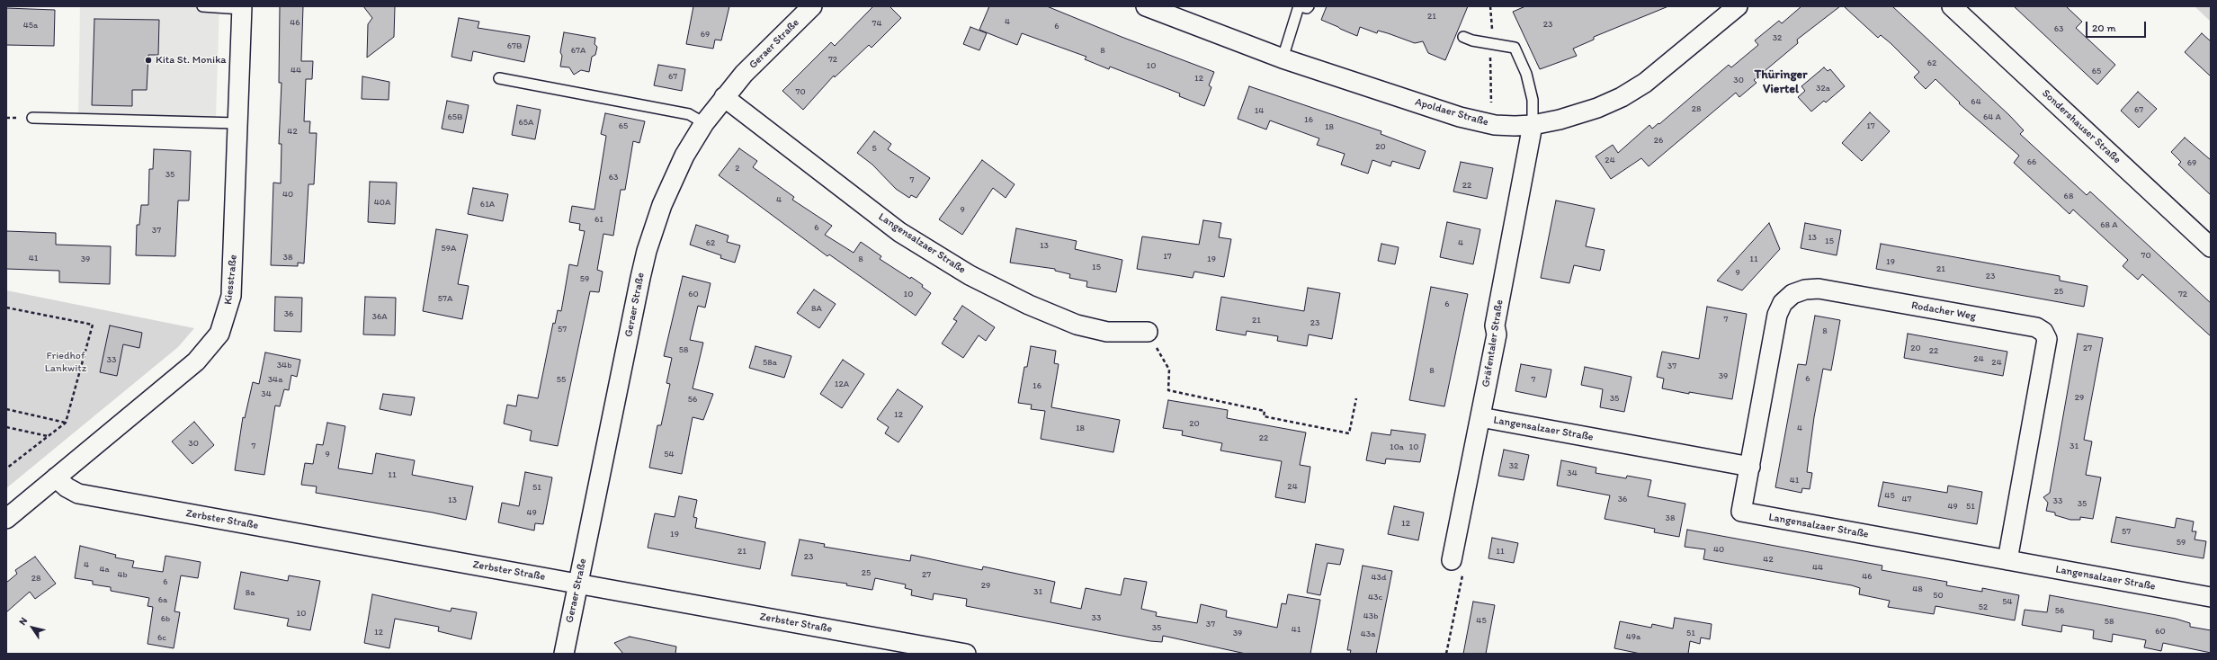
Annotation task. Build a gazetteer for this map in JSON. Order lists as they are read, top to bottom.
{
  "streets": {
    "street": [
      "Geraer Straße",
      "Apoldaer Straße",
      "Sondershauser Straße",
      "Langensalzaer Straße",
      "Kiesstraße",
      "Rodacher Weg",
      "Gräfentaler Straße",
      "Zerbster Straße"
    ]
  },
  "crossings": [
    ["Geraer Straße", "Langensalzaer Straße"],
    ["Geraer Straße", "Zerbster Straße"],
    ["Apoldaer Straße", "Gräfentaler Straße"],
    ["Langensalzaer Straße", "Rodacher Weg"],
    ["Langensalzaer Straße", "Gräfentaler Straße"],
    ["Kiesstraße", "Zerbster Straße"]
  ],
  "districts": ["Thüringer Viertel"],
  "parks": ["Friedhof Lankwitz"],
  "places": ["Kita St. Monika"],
  "house_numbers": [
    "21",
    "4",
    "46",
    "74",
    "23",
    "45a",
    "6",
    "63",
    "69",
    "32",
    "67B",
    "67A",
    "8",
    "72",
    "62",
    "10",
    "44",
    "65",
    "67",
    "12",
    "30",
    "32a",
    "70",
    "64",
    "28",
    "67",
    "14",
    "65B",
    "64 A",
    "16",
    "65A",
    "65",
    "17",
    "18",
    "42",
    "26",
    "20",
    "5",
    "24",
    "66",
    "69",
    "2",
    "35",
    "63",
    "7",
    "22",
    "40",
    "68",
    "4",
    "40A",
    "61A",
    "9",
    "61",
    "68 A",
    "6",
    "37",
    "13",
    "15",
    "62",
    "4",
    "13",
    "59A",
    "70",
    "17",
    "38",
    "41",
    "39",
    "8",
    "19",
    "11",
    "19",
    "15",
    "21",
    "9",
    "23",
    "59",
    "25",
    "60",
    "10",
    "72",
    "57A",
    "6",
    "8A",
    "36",
    "36A",
    "7",
    "21",
    "23",
    "57",
    "8",
    "20",
    "27",
    "58",
    "22",
    "24",
    "33",
    "58a",
    "24",
    "34b",
    "37",
    "8",
    "39",
    "6",
    "34a",
    "55",
    "7",
    "12A",
    "16",
    "34",
    "29",
    "35",
    "56",
    "12",
    "20",
    "18",
    "4",
    "22",
    "30",
    "7",
    "31",
    "10a",
    "10",
    "9",
    "54",
    "32",
    "34",
    "11",
    "41",
    "24",
    "51",
    "45",
    "36",
    "47",
    "13",
    "33",
    "35",
    "49",
    "51",
    "49",
    "38",
    "12",
    "57",
    "19",
    "59",
    "40",
    "21",
    "11",
    "23",
    "42",
    "4",
    "44",
    "4a",
    "25",
    "4b",
    "27",
    "46",
    "43d",
    "28",
    "6",
    "29",
    "48",
    "31",
    "8a",
    "50",
    "43c",
    "6a",
    "54",
    "52",
    "56",
    "10",
    "43b",
    "33",
    "6b",
    "45",
    "58",
    "37",
    "35",
    "41",
    "60",
    "12",
    "39",
    "51",
    "43a",
    "49a",
    "6c"
  ],
  "scale_bar": "20 m",
  "north": "top left"
}
